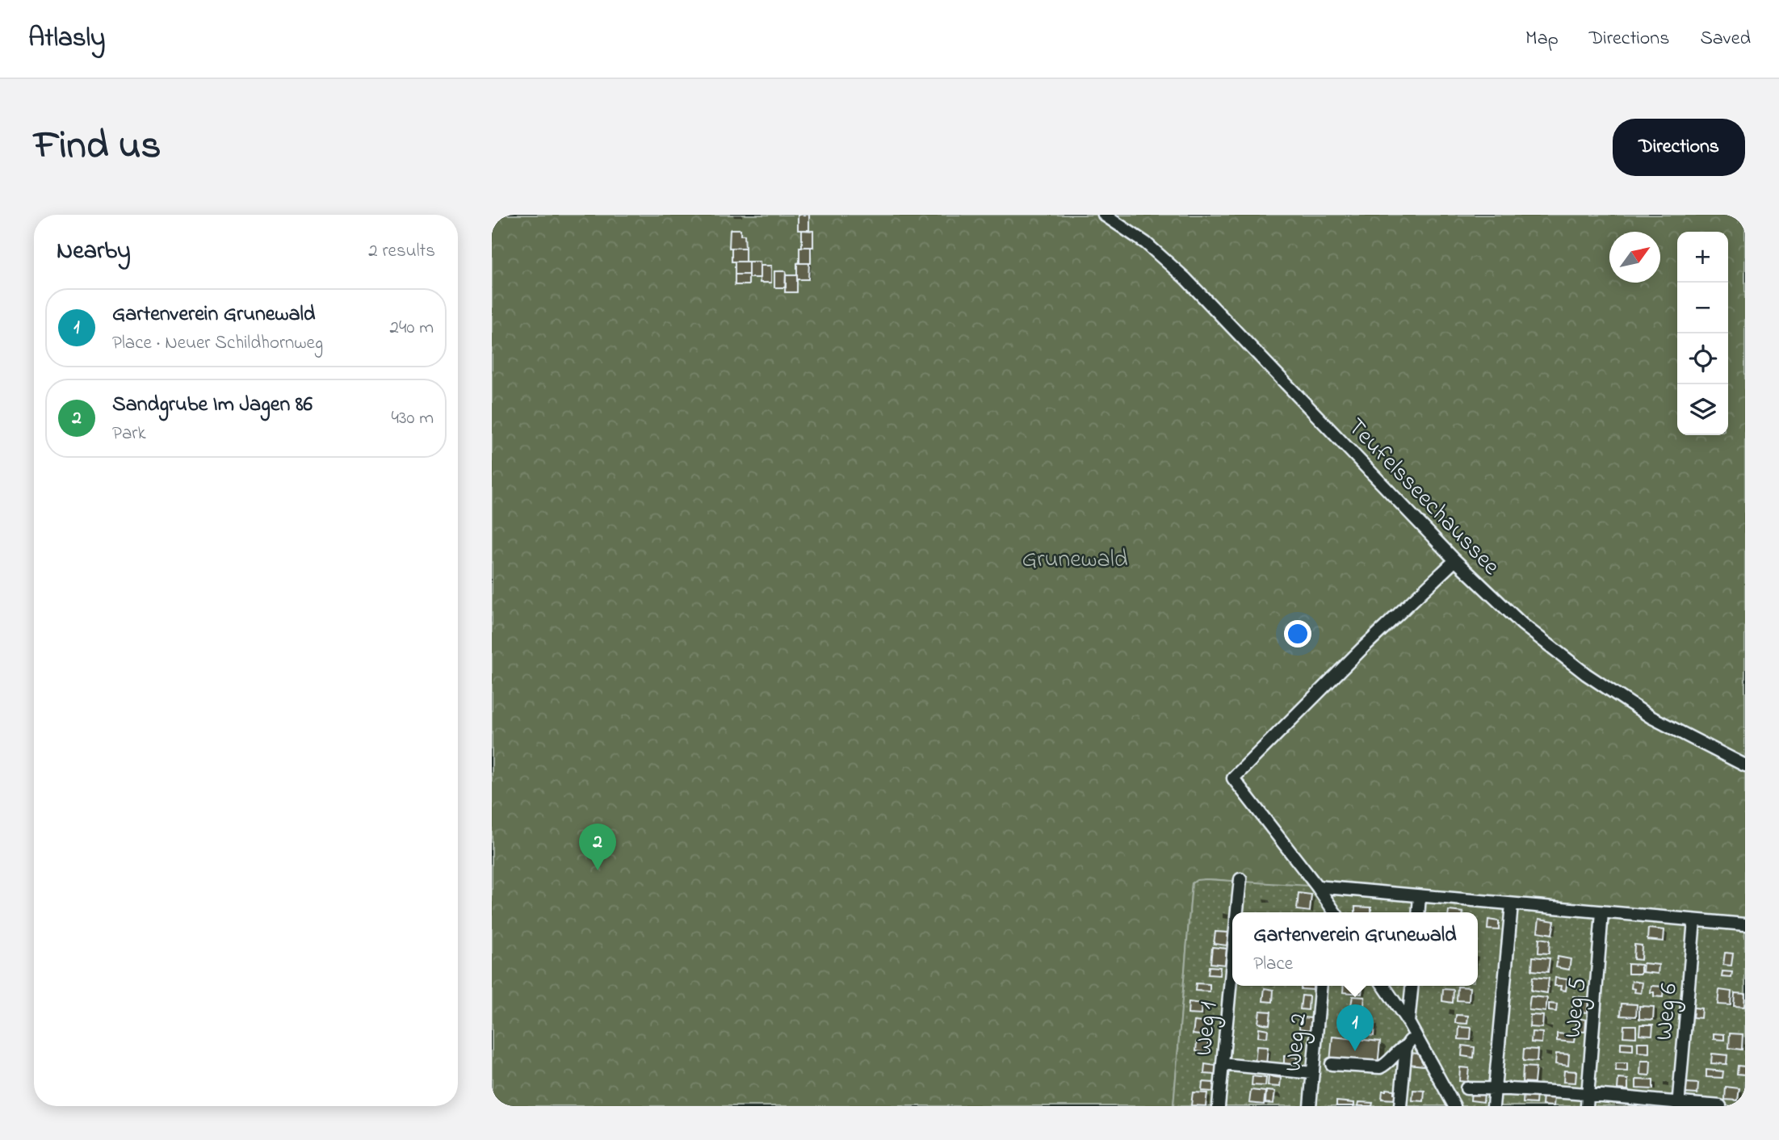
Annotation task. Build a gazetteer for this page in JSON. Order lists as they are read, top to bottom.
{
  "streets": {
    "street": [
      "Teufelsseechaussee",
      "Weg 5",
      "Weg 6",
      "Weg 1",
      "Weg 2"
    ]
  },
  "parks": ["Grunewald"],
  "north": "top right",
  "page": {
    "header": "Atlasly",
    "nav": ["Map", "Directions", "Saved"],
    "title": "Find us",
    "buttons": "Directions",
    "heading": ["Nearby", "2 results"],
    "map_buttons": ["+", "−"],
    "list": [
      {
        "mark": "1",
        "name": "Gartenverein Grunewald",
        "note": "Place · Neuer Schildhornweg",
        "value": "240 m"
      },
      {
        "mark": "2",
        "name": "Sandgrube Im Jagen 86",
        "note": "Park",
        "value": "430 m"
      }
    ],
    "pins": ["2", "1"],
    "popup": ["Gartenverein Grunewald", "Place"]
  }
}
